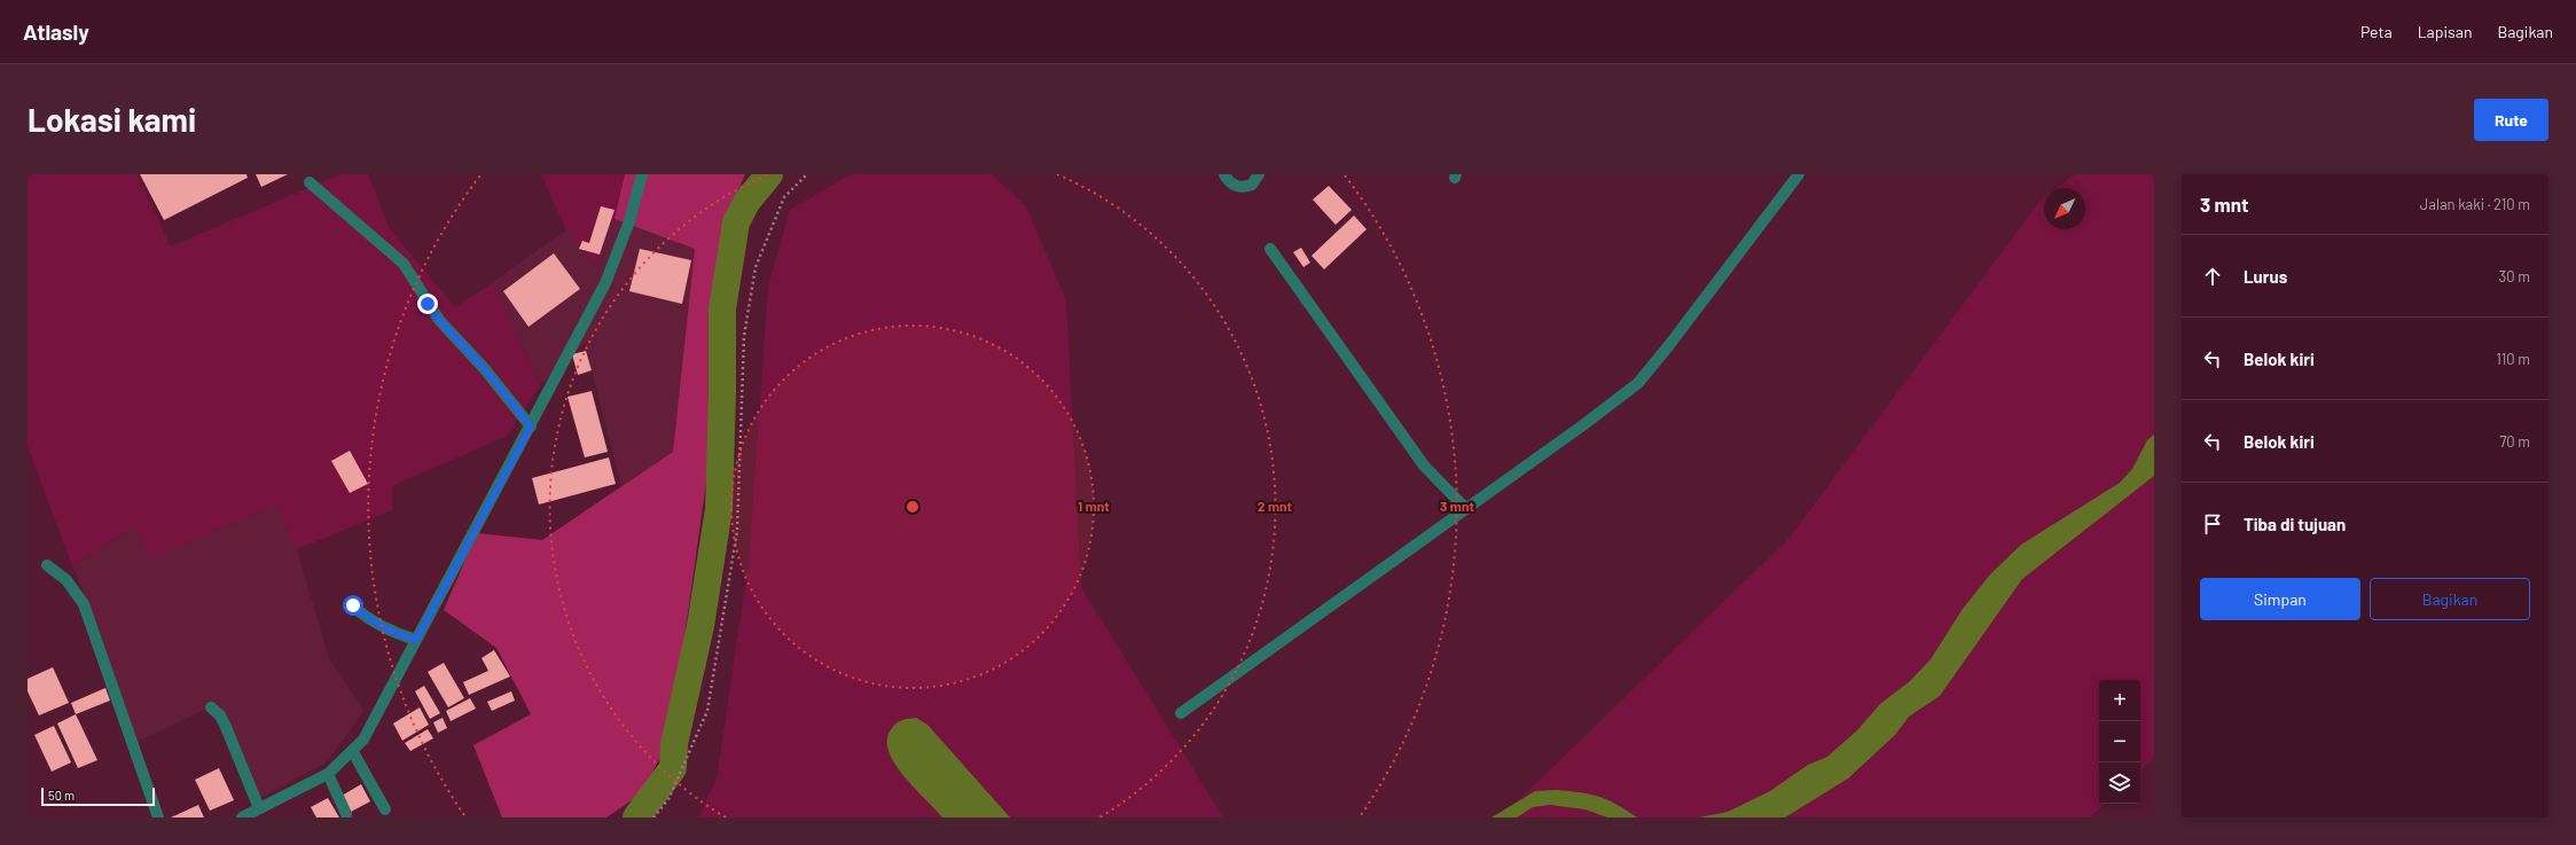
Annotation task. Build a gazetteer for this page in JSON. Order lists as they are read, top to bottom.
{
  "scale_bar": "50 m",
  "north": "bottom left",
  "page": {
    "header": "Atlasly",
    "nav": ["Peta", "Lapisan", "Bagikan"],
    "buttons": [
      "Rute",
      ["Simpan", "Bagikan"]
    ],
    "title": "Lokasi kami",
    "heading": ["3 mnt", "Jalan kaki · 210 m"],
    "list": [
      ["Lurus", "30 m"],
      ["Belok kiri", "110 m"],
      ["Belok kiri", "70 m"],
      "Tiba di tujuan"
    ],
    "map_buttons": ["+", "−"],
    "scale": "50 m"
  },
  "rings": ["1 mnt", "2 mnt", "3 mnt"]
}
